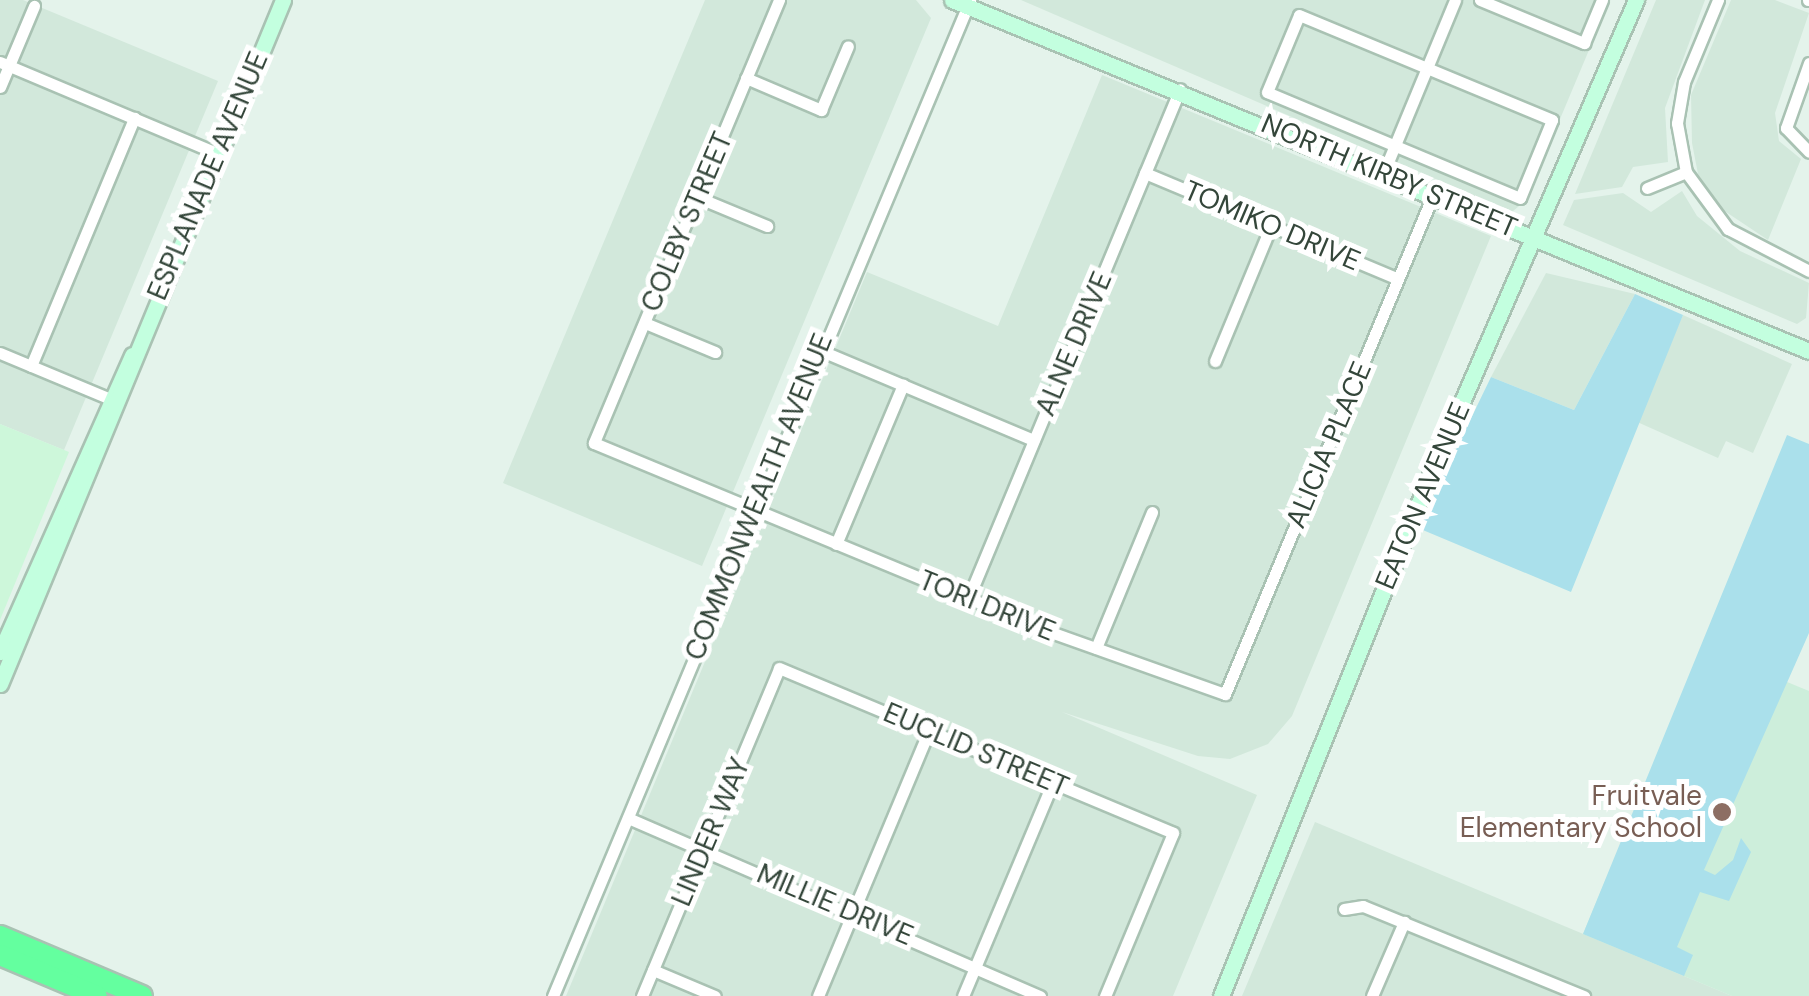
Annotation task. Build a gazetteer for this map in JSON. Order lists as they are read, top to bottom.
{
  "streets": {
    "street": [
      "ESPLANADE AVENUE",
      "NORTH KIRBY STREET",
      "COLBY STREET",
      "TOMIKO DRIVE",
      "ALNE DRIVE",
      "ALICIA PLACE",
      "EATON AVENUE",
      "COMMONWEALTH AVENUE",
      "TORI DRIVE",
      "EUCLID STREET",
      "LINDER WAY",
      "MILLIE DRIVE"
    ]
  },
  "crossings": [
    ["NORTH KIRBY STREET", "ALNE DRIVE"],
    ["NORTH KIRBY STREET", "ALICIA PLACE"],
    ["NORTH KIRBY STREET", "EATON AVENUE"],
    ["NORTH KIRBY STREET", "COMMONWEALTH AVENUE"],
    ["COLBY STREET", "TORI DRIVE"],
    ["TOMIKO DRIVE", "ALNE DRIVE"],
    ["TOMIKO DRIVE", "ALICIA PLACE"],
    ["ALNE DRIVE", "TORI DRIVE"],
    ["ALICIA PLACE", "TORI DRIVE"],
    ["COMMONWEALTH AVENUE", "TORI DRIVE"],
    ["COMMONWEALTH AVENUE", "MILLIE DRIVE"],
    ["EUCLID STREET", "LINDER WAY"],
    ["LINDER WAY", "MILLIE DRIVE"]
  ],
  "places": ["Fruitvale Elementary School"]
}
